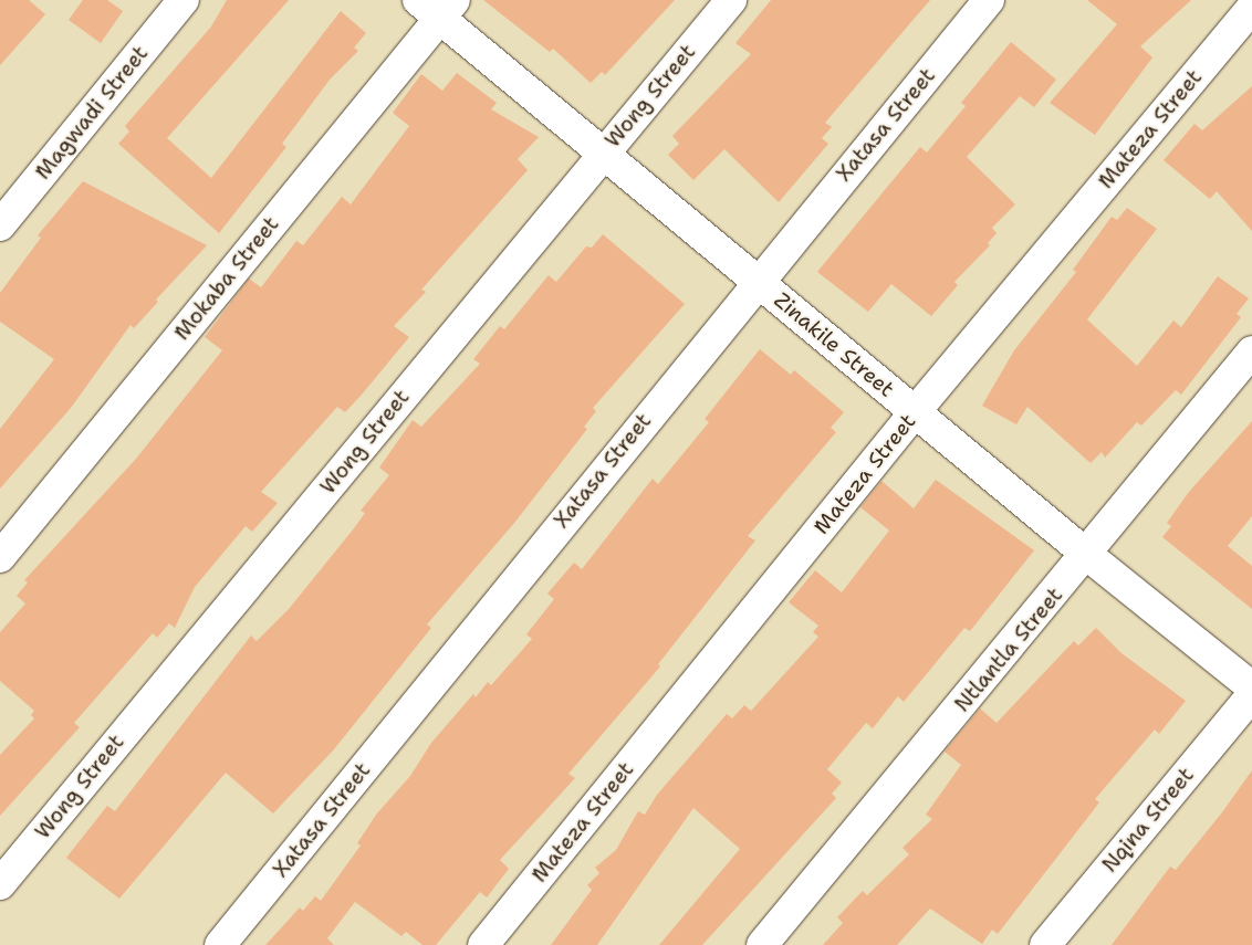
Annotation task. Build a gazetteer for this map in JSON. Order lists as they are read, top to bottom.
{
  "streets": {
    "street": [
      "Wong Street",
      "Magwadi Street",
      "Xatasa Street",
      "Mateza Street",
      "Mokaba Street",
      "Zinakile Street",
      "Ntlantla Street",
      "Nqina Street"
    ]
  },
  "crossings": [
    ["Wong Street", "Zinakile Street"],
    ["Xatasa Street", "Zinakile Street"],
    ["Mateza Street", "Zinakile Street"],
    ["Mokaba Street", "Zinakile Street"],
    ["Zinakile Street", "Ntlantla Street"]
  ]
}
